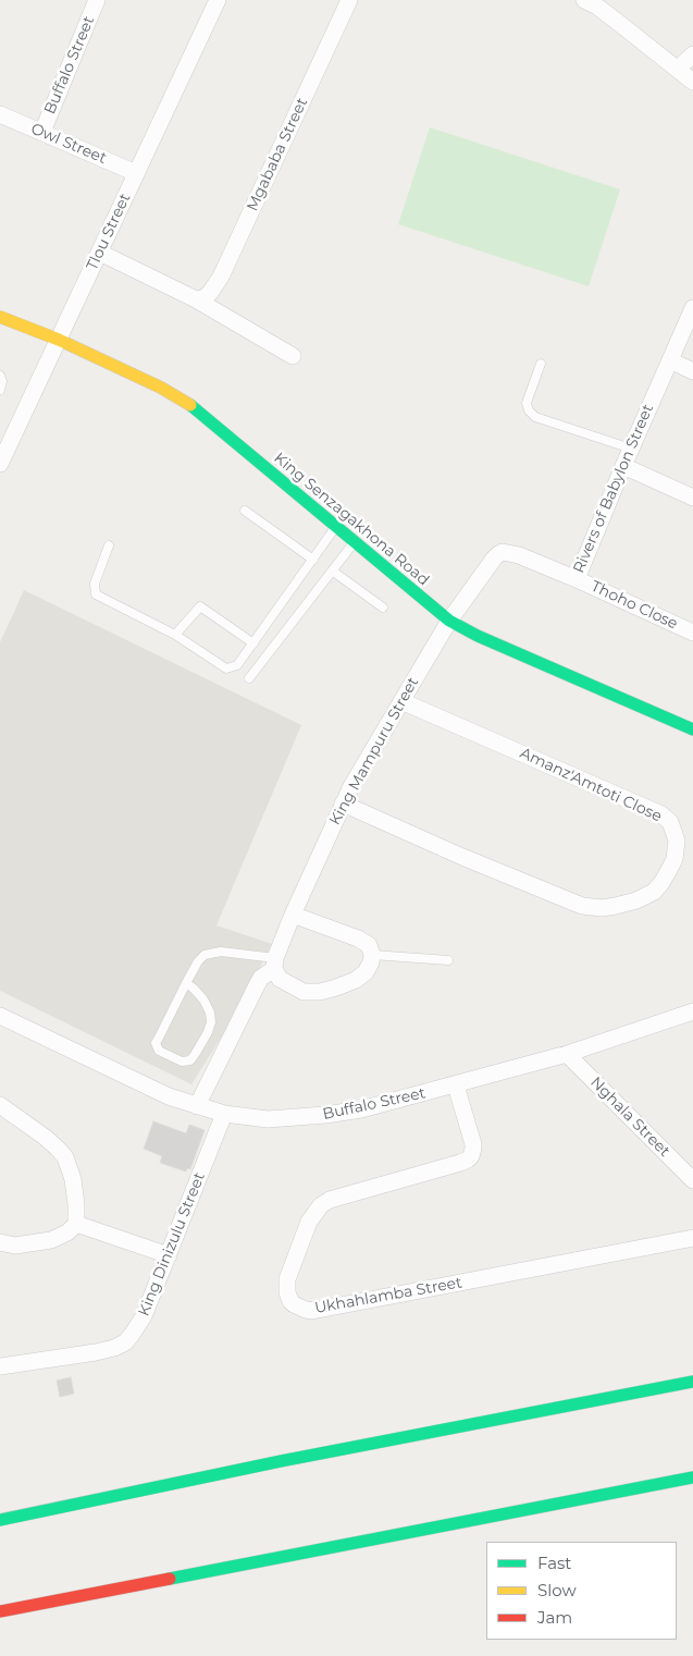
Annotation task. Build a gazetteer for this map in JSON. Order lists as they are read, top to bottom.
{
  "streets": {
    "main road": ["King Senzagakhona Road"],
    "street": [
      "Buffalo Street",
      "Owl Street",
      "Mgababa Street",
      "Tlou Street",
      "Rivers of Babylon Street",
      "Thoho Close",
      "King Mampuru Street",
      "Amanz'Amtoti Close",
      "Nghala Street",
      "King Dinizulu Street",
      "Ukhahlamba Street"
    ]
  },
  "crossings": [
    ["Buffalo Street", "Owl Street"],
    ["Buffalo Street", "King Mampuru Street"],
    ["Buffalo Street", "Nghala Street"],
    ["Buffalo Street", "King Dinizulu Street"],
    ["Buffalo Street", "Ukhahlamba Street"],
    ["Owl Street", "Tlou Street"],
    ["Tlou Street", "King Senzagakhona Road"],
    ["Rivers of Babylon Street", "King Senzagakhona Road"],
    ["Rivers of Babylon Street", "Thoho Close"],
    ["Rivers of Babylon Street", "King Mampuru Street"],
    ["King Senzagakhona Road", "King Mampuru Street"],
    ["King Mampuru Street", "Amanz'Amtoti Close"]
  ],
  "legend": ["Fast", "Slow", "Jam"]
}
